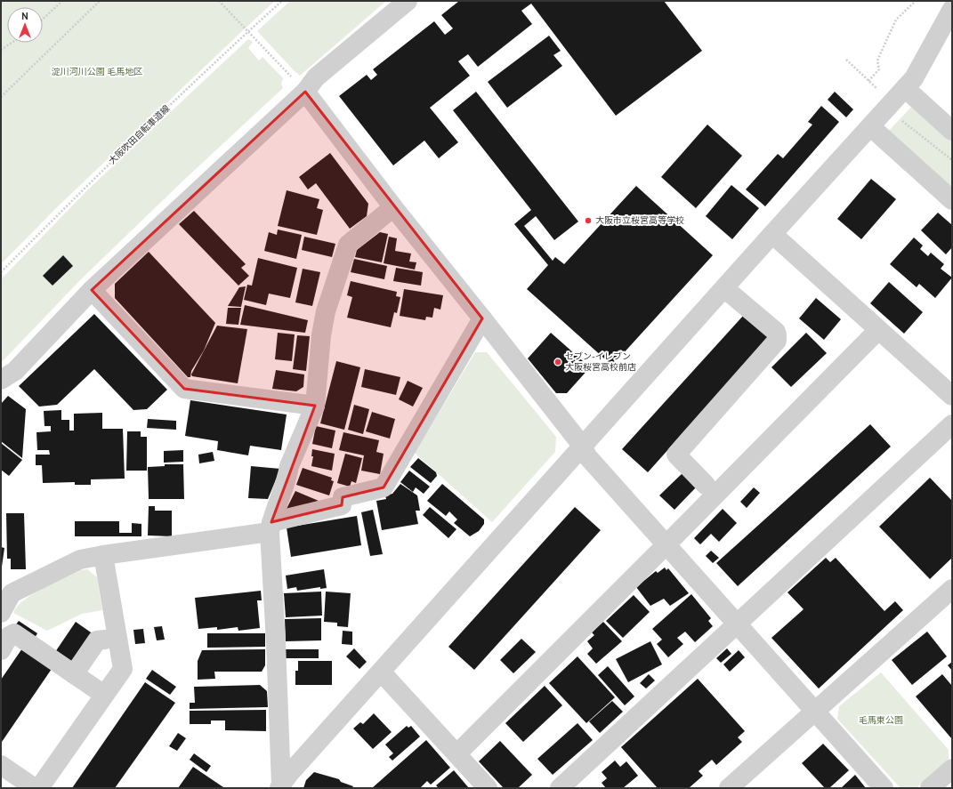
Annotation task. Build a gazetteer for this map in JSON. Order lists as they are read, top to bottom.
{
  "streets": {
    "path": ["大阪吹田自転車道線"]
  },
  "parks": ["淀川河川公園 毛馬地区", "毛馬東公園"],
  "places": ["大阪市立桜宮高等学校", "セブン-イレブン 大阪桜宮高校前店"],
  "north": "top"
}
